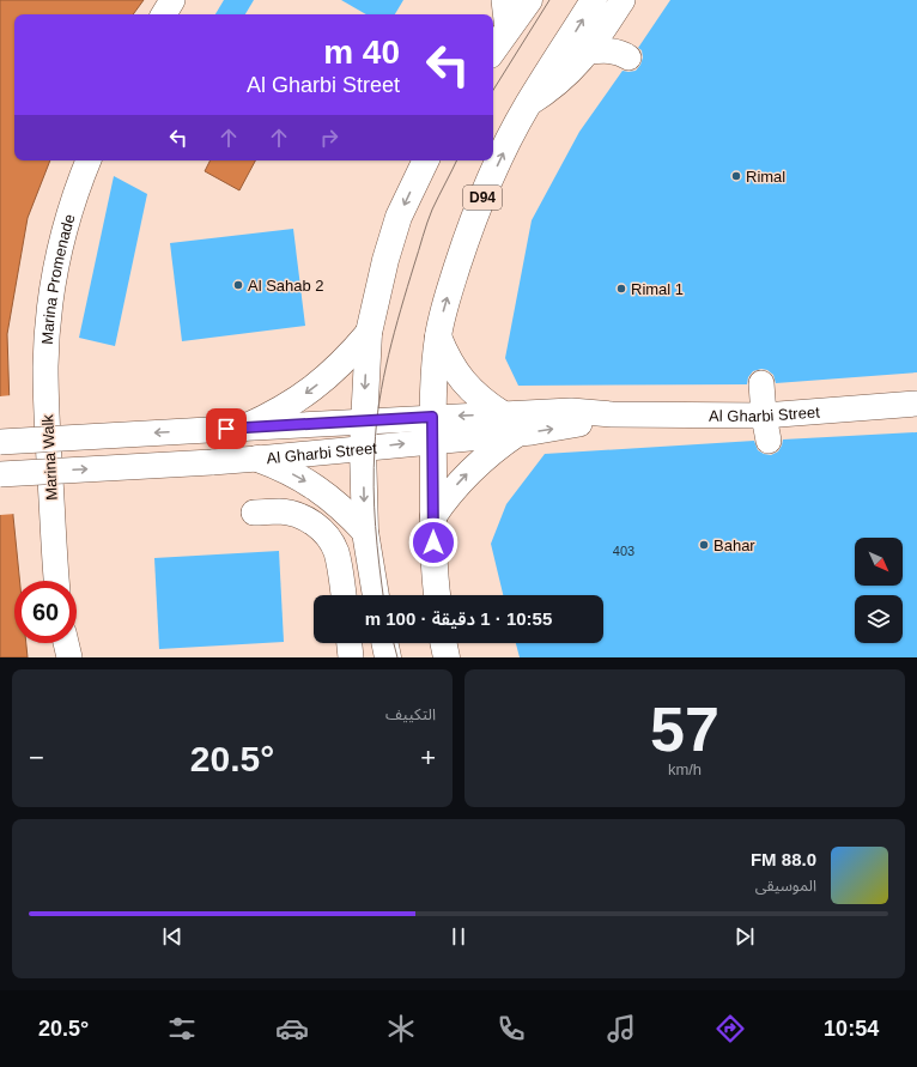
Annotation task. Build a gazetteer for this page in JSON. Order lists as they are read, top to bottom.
{
  "streets": {
    "main road": ["D94"],
    "street": ["Marina Promenade", "Al Gharbi Street", "Marina Walk"]
  },
  "crossings": [
    ["D94", "Al Gharbi Street"],
    ["Marina Promenade", "Marina Walk"]
  ],
  "places": [
    "Rimal",
    "Al Sahab 2",
    "Rimal 1",
    "Bahar"
  ],
  "house_numbers": ["403"],
  "north": "bottom right",
  "page": {
    "turn": ["40 m", "Al Gharbi Street"],
    "limit": "60",
    "trip": "10:55 · 1 دقيقة · 100 m",
    "tile": [
      ["57", "km/h"],
      "التكييف"
    ],
    "heat": ["−", "20.5°", "+"],
    "song": ["88.0 FM", "الموسيقى"],
    "tabs": ["10:54", "20.5°"]
  }
}
